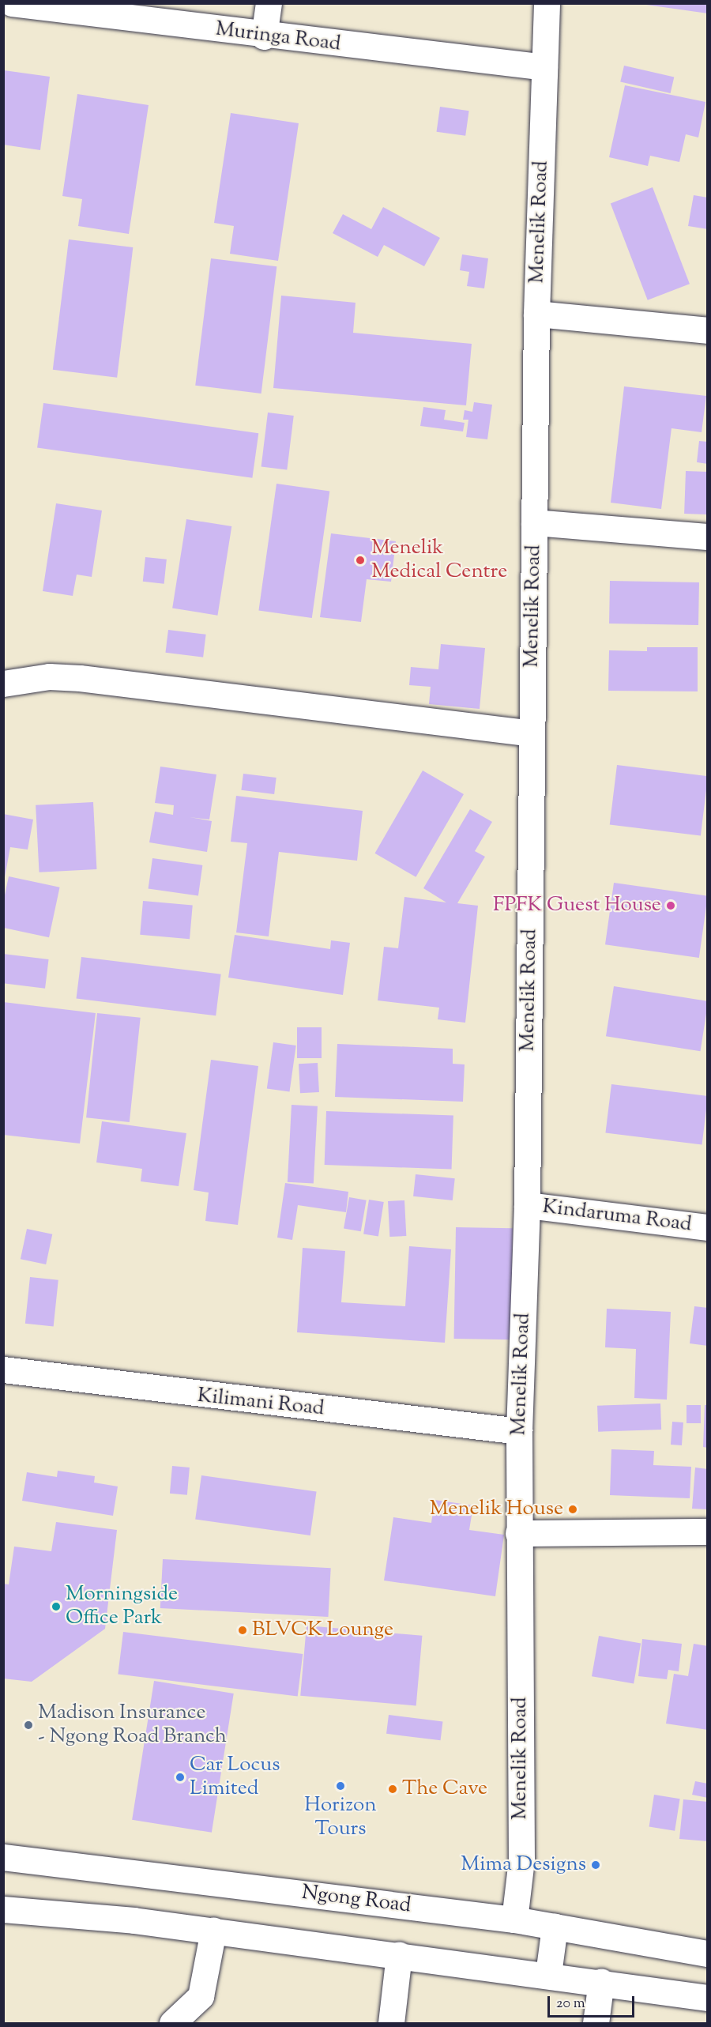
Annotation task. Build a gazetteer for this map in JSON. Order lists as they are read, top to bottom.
{
  "streets": {
    "street": [
      "Muringa Road",
      "Menelik Road",
      "Kindaruma Road",
      "Kilimani Road",
      "Ngong Road"
    ]
  },
  "crossings": [
    ["Muringa Road", "Menelik Road"],
    ["Menelik Road", "Kindaruma Road"],
    ["Menelik Road", "Kilimani Road"],
    ["Menelik Road", "Ngong Road"]
  ],
  "places": [
    "Menelik Medical Centre",
    "FPFK Guest House",
    "Menelik House",
    "Morningside Office Park",
    "BLVCK Lounge",
    "Madison Insurance - Ngong Road Branch",
    "Car Locus Limited",
    "Horizon Tours",
    "The Cave",
    "Mima Designs"
  ],
  "scale_bar": "20 m"
}
